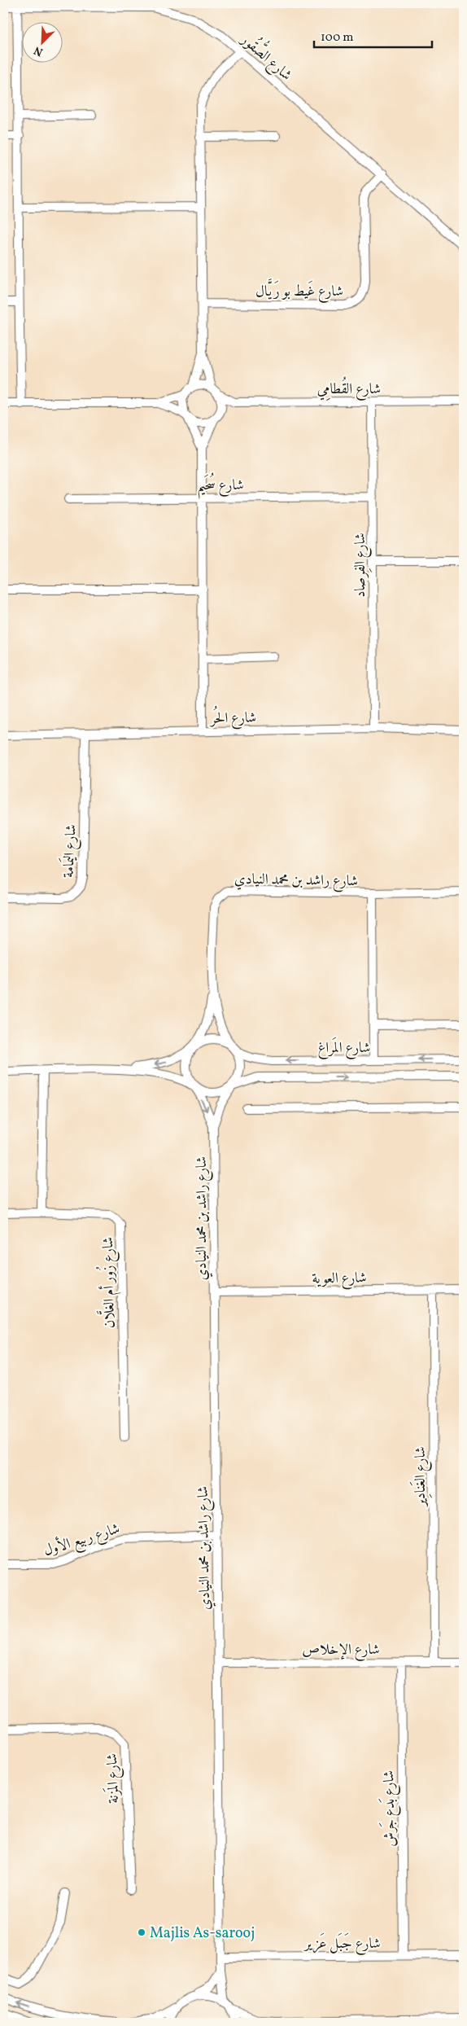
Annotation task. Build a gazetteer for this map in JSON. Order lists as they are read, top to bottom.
{
  "streets": {
    "street": [
      "شارع الصُّقُور",
      "شارع غَيط بو رَيَّال",
      "شارع القُطامِي",
      "شارع سُحَيم",
      "شارع الفِرصاد",
      "شارع الحُر",
      "شارع اليَمامة",
      "شارع راشد بن محمد النيادي",
      "شارع المَراغ",
      "شارع العوية",
      "شارع زُور أم الغلَّان",
      "شارع الغَنادِير",
      "شارع ربيع الأول",
      "شارع الإخلاص",
      "شارع المَزنة",
      "شارع بَدع جَرش",
      "شارع جَبَل عَزير"
    ]
  },
  "crossings": [
    ["شارع الصُّقُور", "شارع غَيط بو رَيَّال"],
    ["شارع القُطامِي", "شارع الفِرصاد"],
    ["شارع سُحَيم", "شارع الفِرصاد"],
    ["شارع الفِرصاد", "شارع الحُر"],
    ["شارع الحُر", "شارع اليَمامة"],
    ["شارع راشد بن محمد النيادي", "شارع المَراغ"],
    ["شارع راشد بن محمد النيادي", "شارع العوية"],
    ["شارع راشد بن محمد النيادي", "شارع ربيع الأول"],
    ["شارع راشد بن محمد النيادي", "شارع الإخلاص"],
    ["شارع راشد بن محمد النيادي", "شارع جَبَل عَزير"],
    ["شارع العوية", "شارع الغَنادِير"],
    ["شارع الغَنادِير", "شارع الإخلاص"],
    ["شارع الإخلاص", "شارع بَدع جَرش"],
    ["شارع بَدع جَرش", "شارع جَبَل عَزير"]
  ],
  "places": ["Majlis As-sarooj"],
  "scale_bar": "100 m",
  "north": "bottom left"
}
